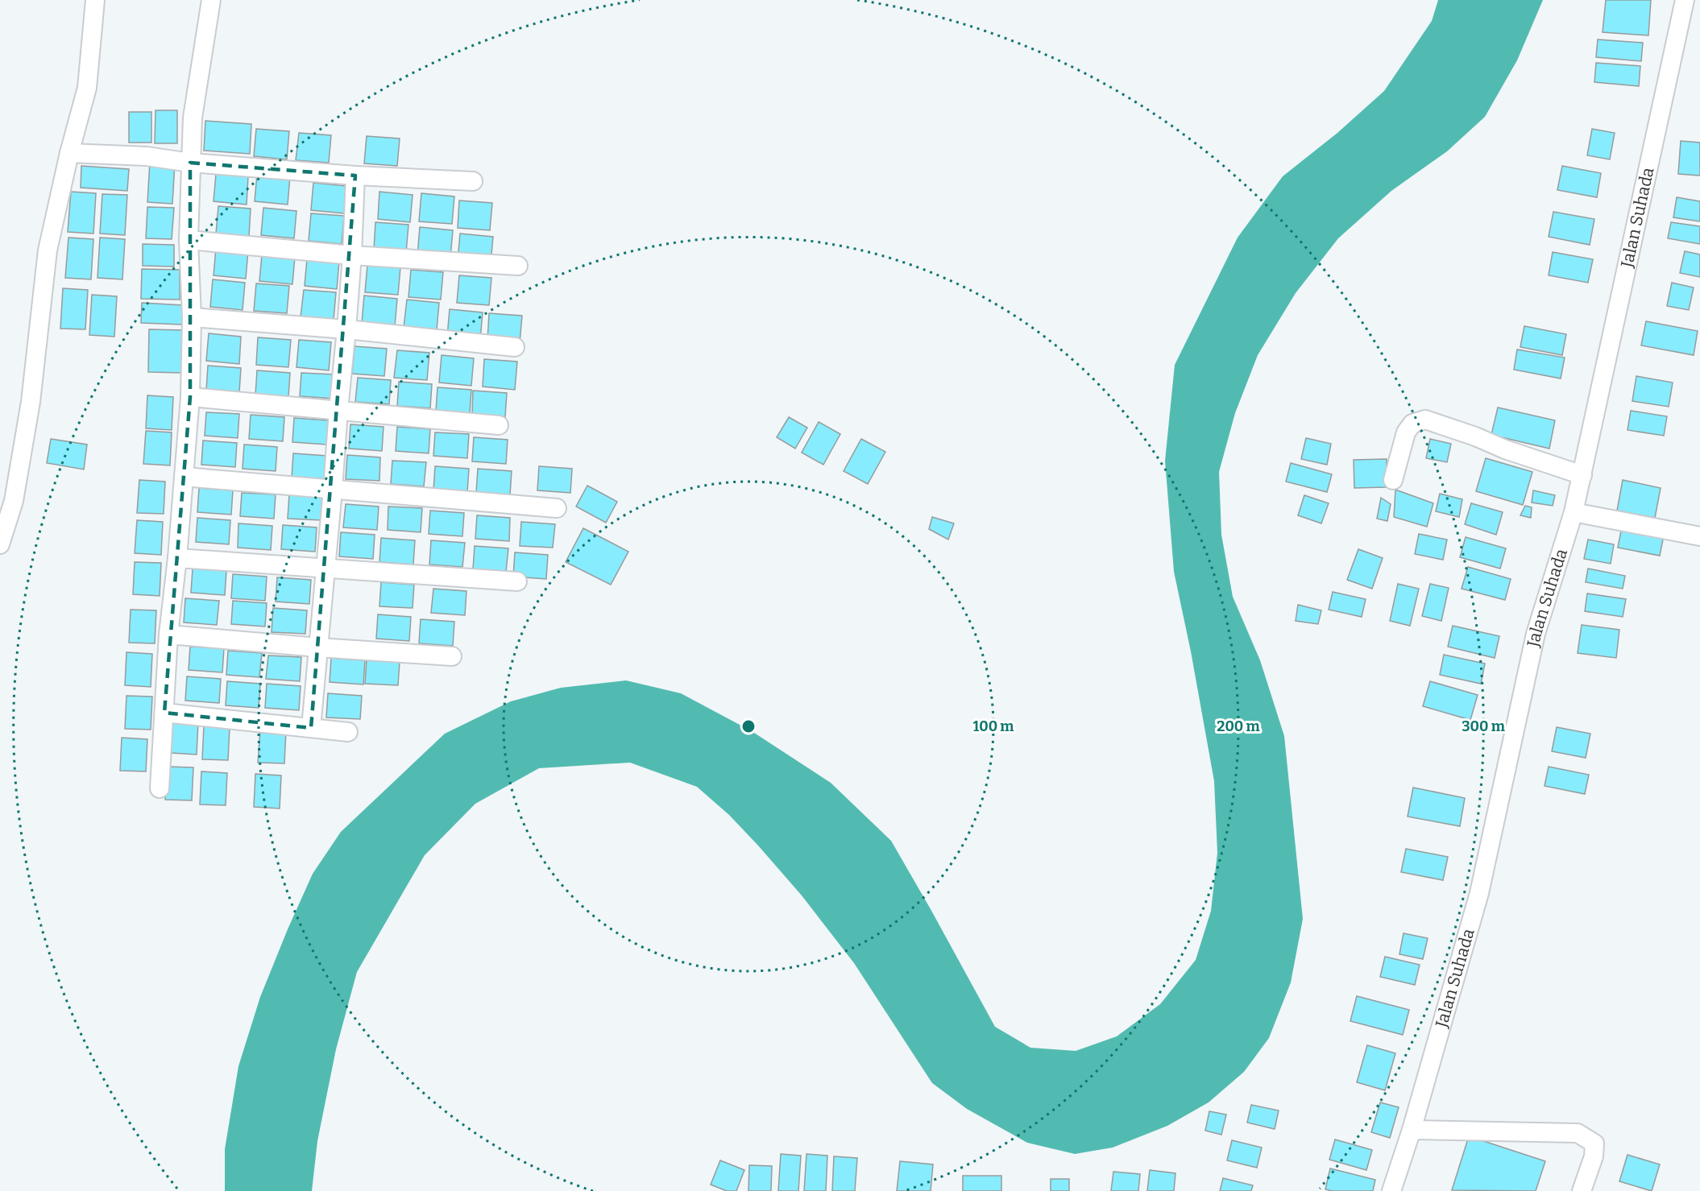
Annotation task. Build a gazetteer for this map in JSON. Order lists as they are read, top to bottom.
{
  "streets": {
    "street": ["Jalan Suhada"]
  },
  "rings": ["100 m", "200 m", "300 m"]
}
